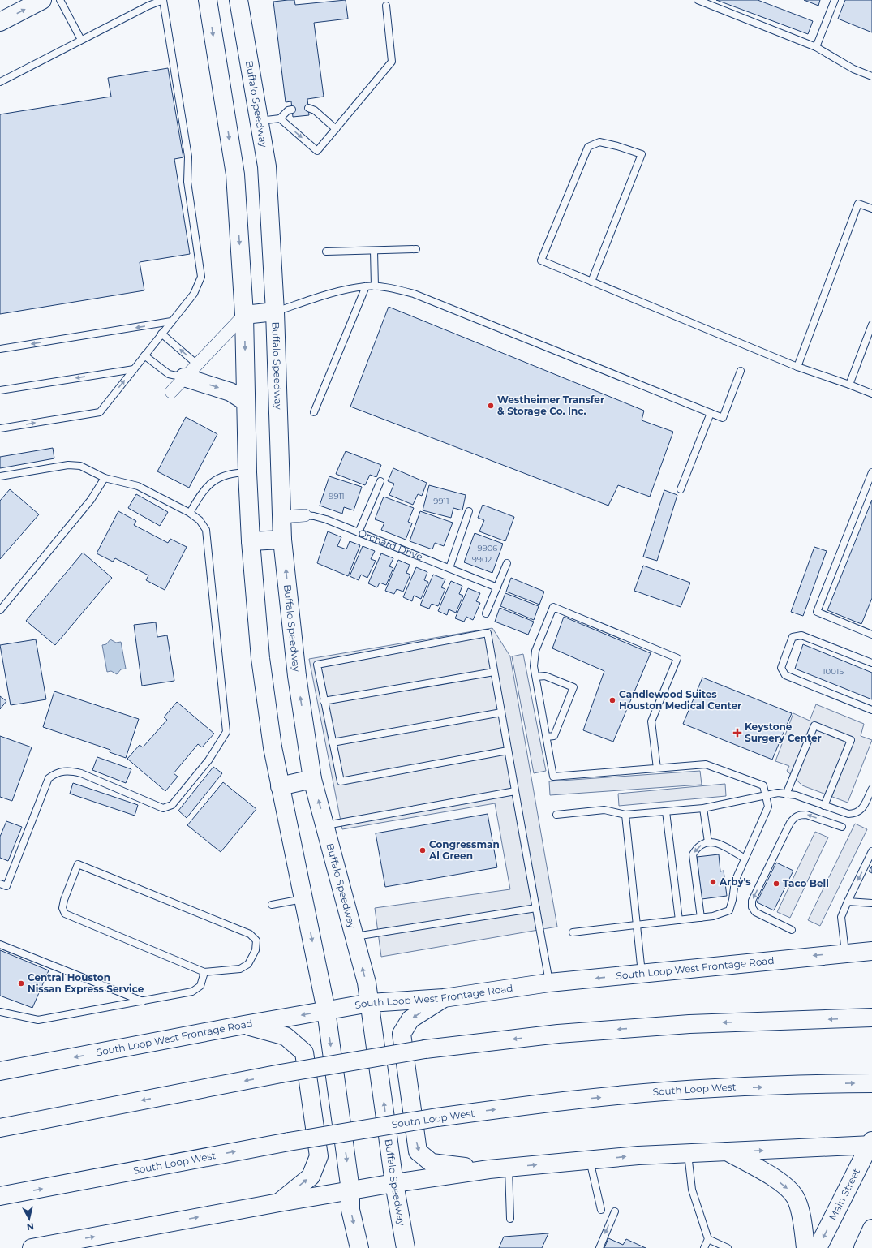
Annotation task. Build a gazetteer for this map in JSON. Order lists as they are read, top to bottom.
{
  "streets": {
    "main road": [
      "Buffalo Speedway",
      "South Loop West Frontage Road",
      "South Loop West",
      "Main Street"
    ],
    "street": ["Orchard Drive"]
  },
  "crossings": [
    ["Buffalo Speedway", "Orchard Drive"],
    ["Buffalo Speedway", "South Loop West Frontage Road"]
  ],
  "one_way": ["Main Street"],
  "places": {
    "other": [
      "Westheimer Transfer & Storage Co. Inc.",
      "Candlewood Suites Houston Medical Center",
      "Congressman Al Green",
      "Arby's",
      "Taco Bell",
      "Central Houston Nissan Express Service"
    ],
    "health": ["Keystone Surgery Center"]
  },
  "house_numbers": [
    "9911",
    "9911",
    "9906",
    "9902",
    "10015"
  ],
  "north": "bottom"
}
